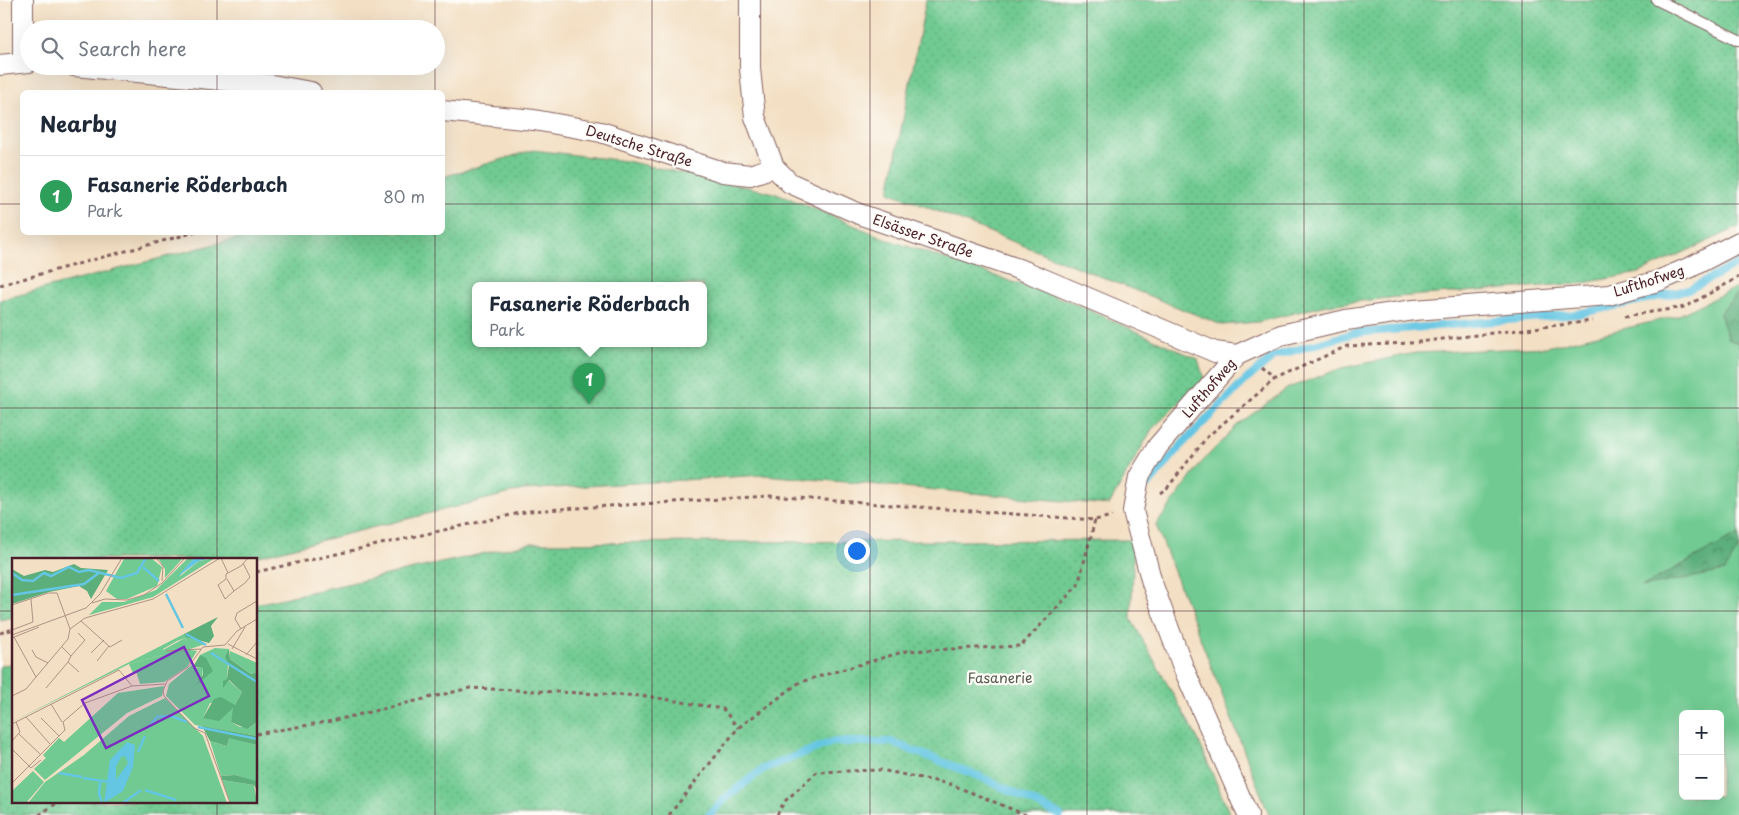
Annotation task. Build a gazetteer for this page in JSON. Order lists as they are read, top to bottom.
{
  "streets": {
    "street": ["Deutsche Straße", "Elsässer Straße", "Lufthofweg"]
  },
  "crossings": [
    ["Deutsche Straße", "Elsässer Straße"],
    ["Elsässer Straße", "Lufthofweg"]
  ],
  "parks": ["Fasanerie"],
  "page": {
    "search": "Search here",
    "heading": "Nearby",
    "list": [
      {
        "mark": "1",
        "name": "Fasanerie Röderbach",
        "note": "Park",
        "value": "80 m"
      }
    ],
    "popup": ["Fasanerie Röderbach", "Park"],
    "pins": "1",
    "map_buttons": ["+", "−"]
  }
}
